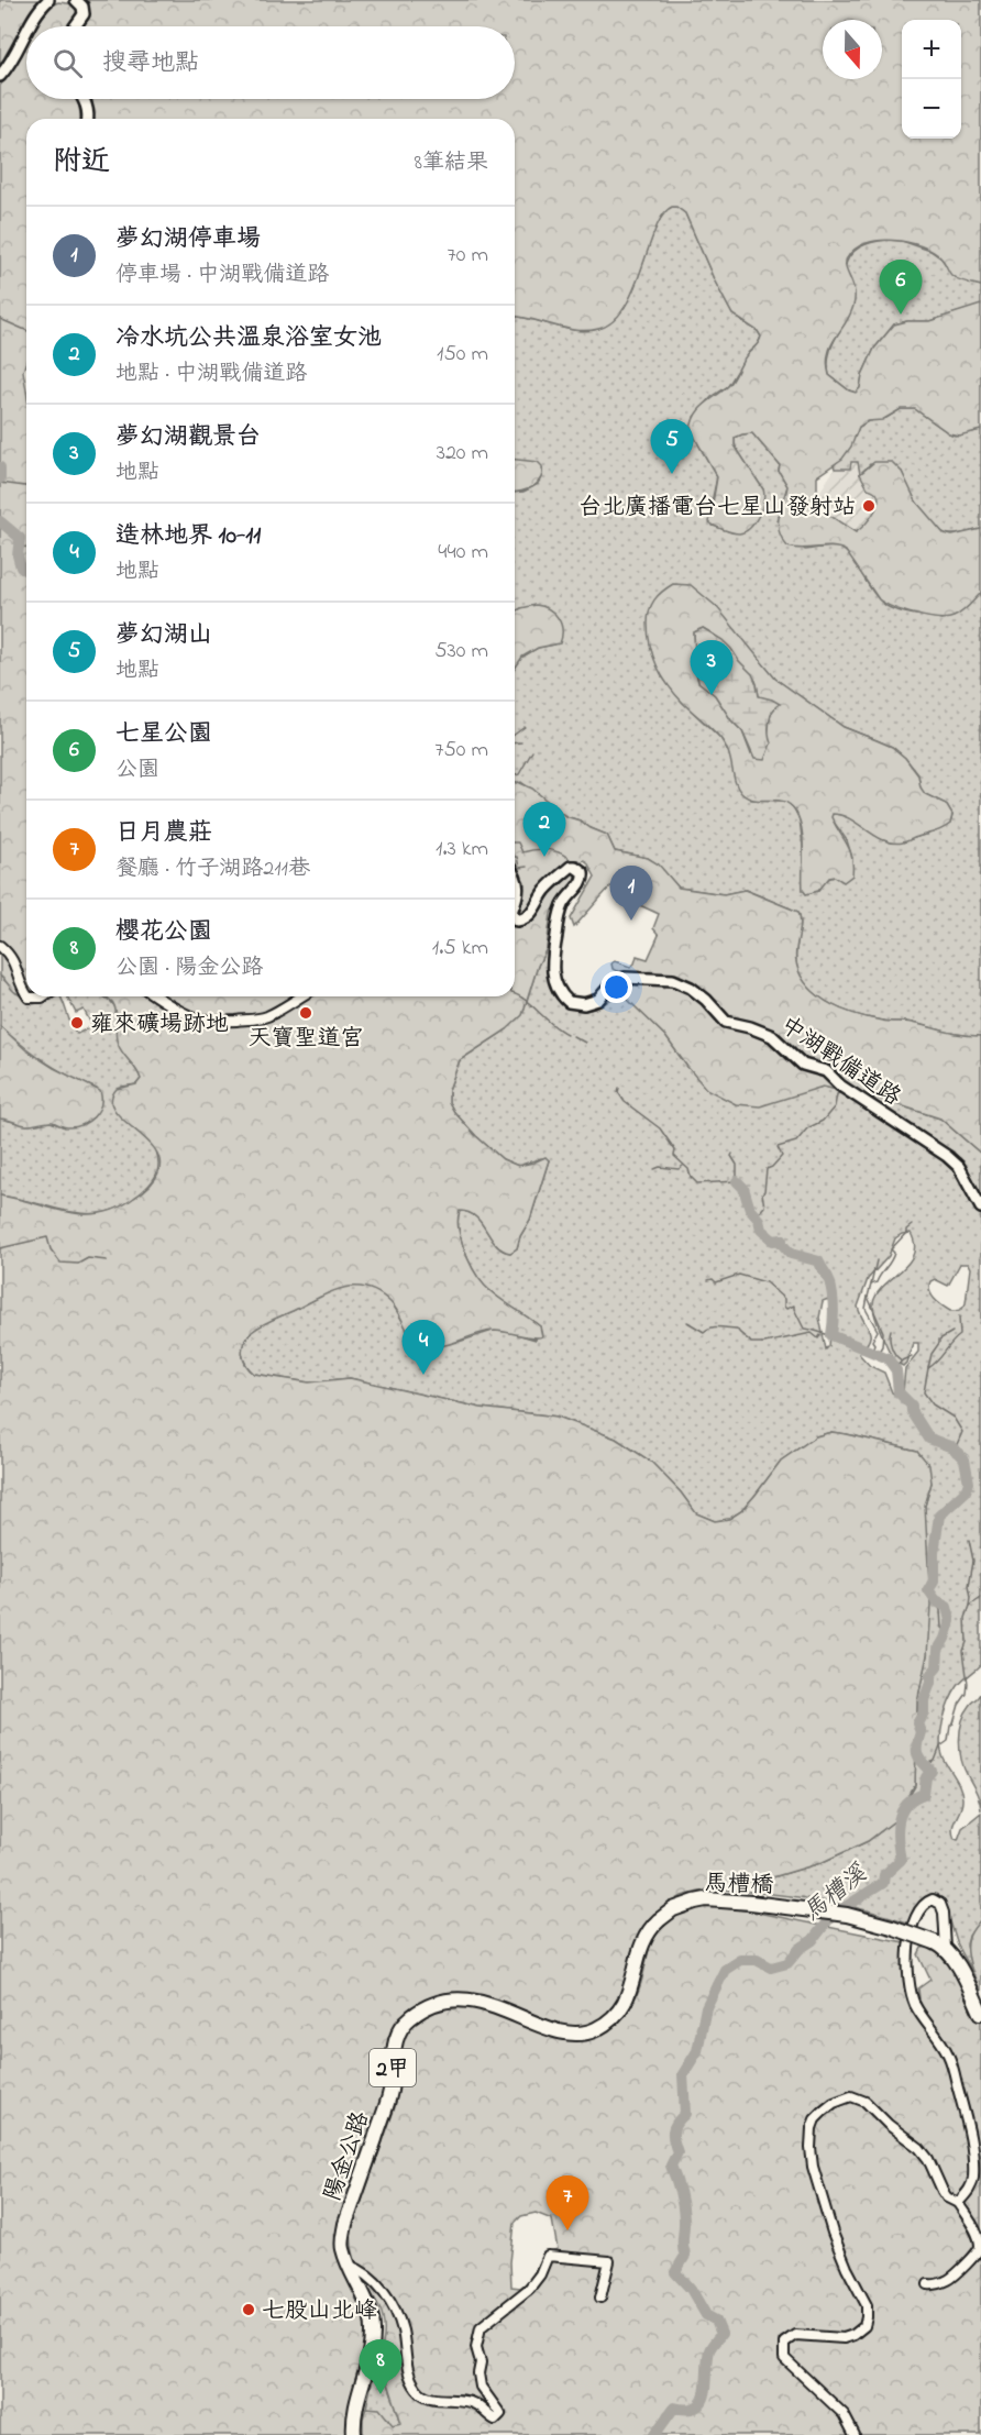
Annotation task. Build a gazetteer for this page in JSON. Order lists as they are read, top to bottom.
{
  "streets": {
    "main road": ["馬槽橋", "2甲", "陽金公路"],
    "street": ["中湖戰備道路"]
  },
  "crossings": [
    ["馬槽橋", "陽金公路"]
  ],
  "water": ["馬槽溪"],
  "places": [
    "台北廣播電台七星山發射站",
    "天寶聖道宮",
    "雍來礦場跡地",
    "七股山北峰"
  ],
  "north": "bottom",
  "page": {
    "map_buttons": ["+", "−"],
    "search": "搜尋地點",
    "heading": ["附近", "8筆結果"],
    "list": [
      {
        "mark": "1",
        "name": "夢幻湖停車場",
        "note": "停車場 · 中湖戰備道路",
        "value": "70 m"
      },
      {
        "mark": "2",
        "name": "冷水坑公共溫泉浴室女池",
        "note": "地點 · 中湖戰備道路",
        "value": "150 m"
      },
      {
        "mark": "3",
        "name": "夢幻湖觀景台",
        "note": "地點",
        "value": "320 m"
      },
      {
        "mark": "4",
        "name": "造林地界 10-11",
        "note": "地點",
        "value": "440 m"
      },
      {
        "mark": "5",
        "name": "夢幻湖山",
        "note": "地點",
        "value": "530 m"
      },
      {
        "mark": "6",
        "name": "七星公園",
        "note": "公園",
        "value": "750 m"
      },
      {
        "mark": "7",
        "name": "日月農莊",
        "note": "餐廳 · 竹子湖路211巷",
        "value": "1.3 km"
      },
      {
        "mark": "8",
        "name": "櫻花公園",
        "note": "公園 · 陽金公路",
        "value": "1.5 km"
      }
    ],
    "pins": [
      "6",
      "5",
      "3",
      "2",
      "1",
      "4",
      "7",
      "8"
    ]
  }
}
